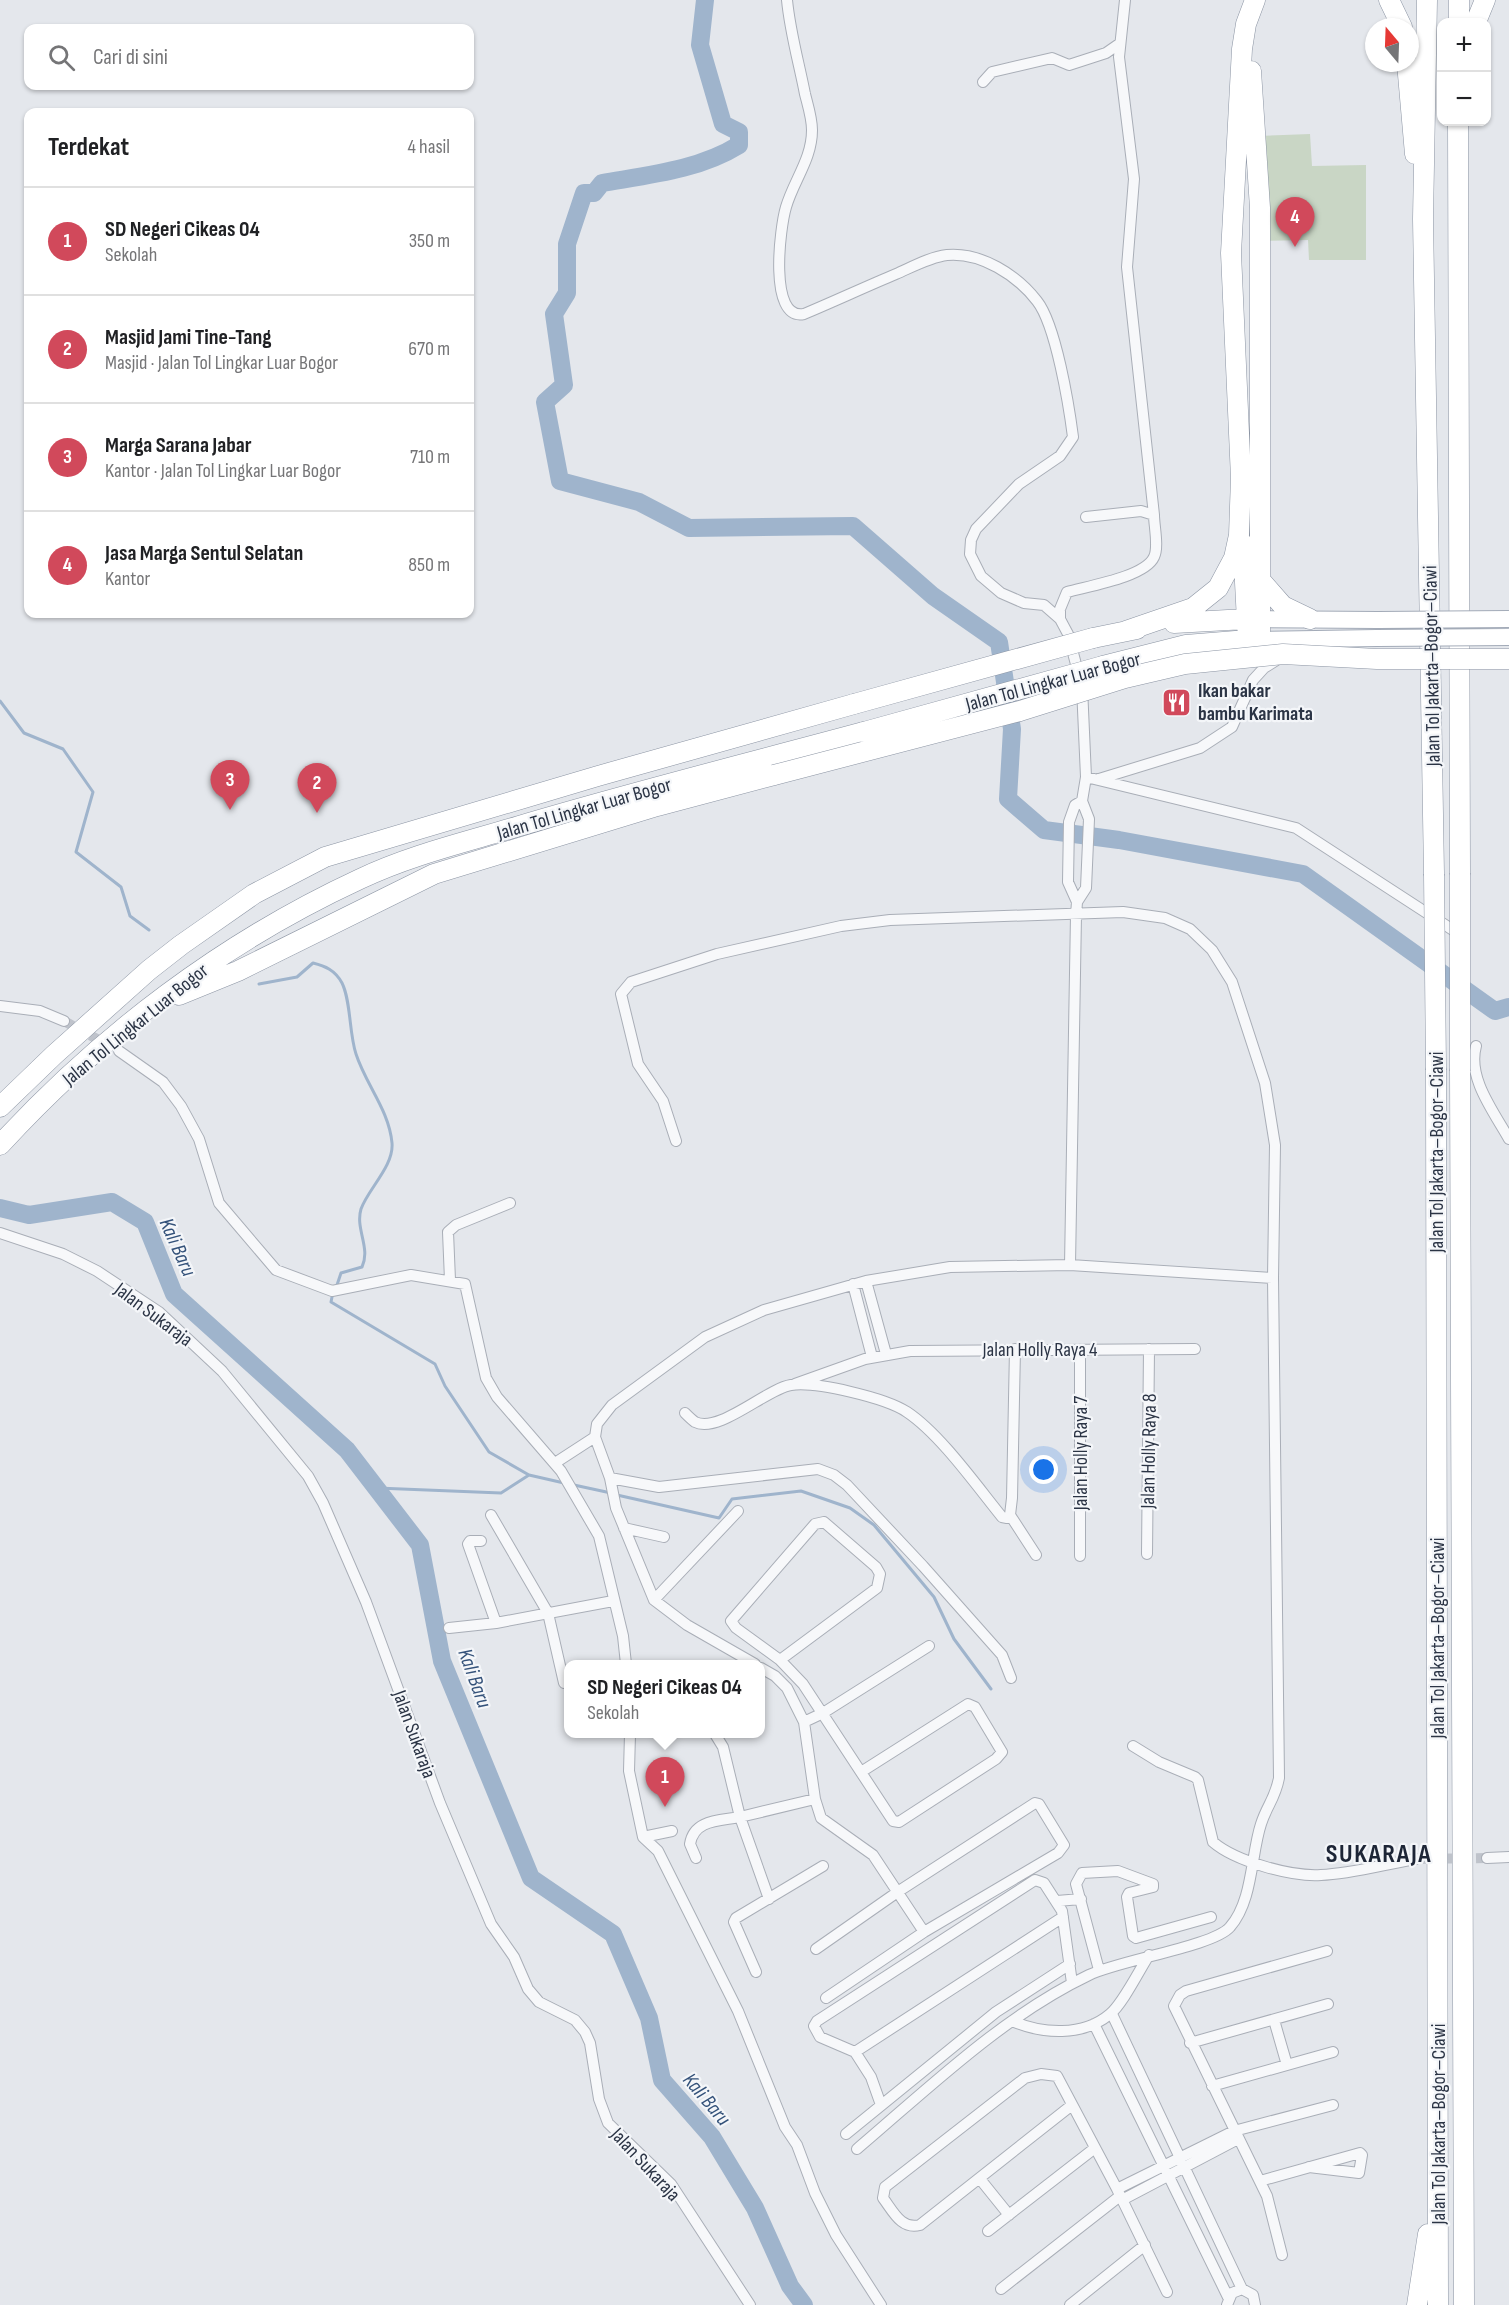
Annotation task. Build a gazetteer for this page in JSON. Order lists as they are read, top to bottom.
{
  "streets": {
    "highway": ["Jalan Tol Jakarta–Bogor–Ciawi", "Jalan Tol Lingkar Luar Bogor"],
    "street": [
      "Jalan Sukaraja",
      "Jalan Holly Raya 4",
      "Jalan Holly Raya 8",
      "Jalan Holly Raya 7"
    ]
  },
  "crossings": [
    ["Jalan Holly Raya 4", "Jalan Holly Raya 8"],
    ["Jalan Holly Raya 4", "Jalan Holly Raya 7"]
  ],
  "districts": ["SUKARAJA"],
  "water": ["Kali Baru"],
  "places": {
    "restaurant": ["Ikan bakar bambu Karimata"]
  },
  "north": "top",
  "page": {
    "map_buttons": ["+", "−"],
    "search": "Cari di sini",
    "heading": ["Terdekat", "4 hasil"],
    "list": [
      {
        "mark": "1",
        "name": "SD Negeri Cikeas 04",
        "note": "Sekolah",
        "value": "350 m"
      },
      {
        "mark": "2",
        "name": "Masjid Jami Tine-Tang",
        "note": "Masjid · Jalan Tol Lingkar Luar Bogor",
        "value": "670 m"
      },
      {
        "mark": "3",
        "name": "Marga Sarana Jabar",
        "note": "Kantor · Jalan Tol Lingkar Luar Bogor",
        "value": "710 m"
      },
      {
        "mark": "4",
        "name": "Jasa Marga Sentul Selatan",
        "note": "Kantor",
        "value": "850 m"
      }
    ],
    "pins": [
      "4",
      "3",
      "2",
      "1"
    ],
    "popup": ["SD Negeri Cikeas 04", "Sekolah"]
  }
}
